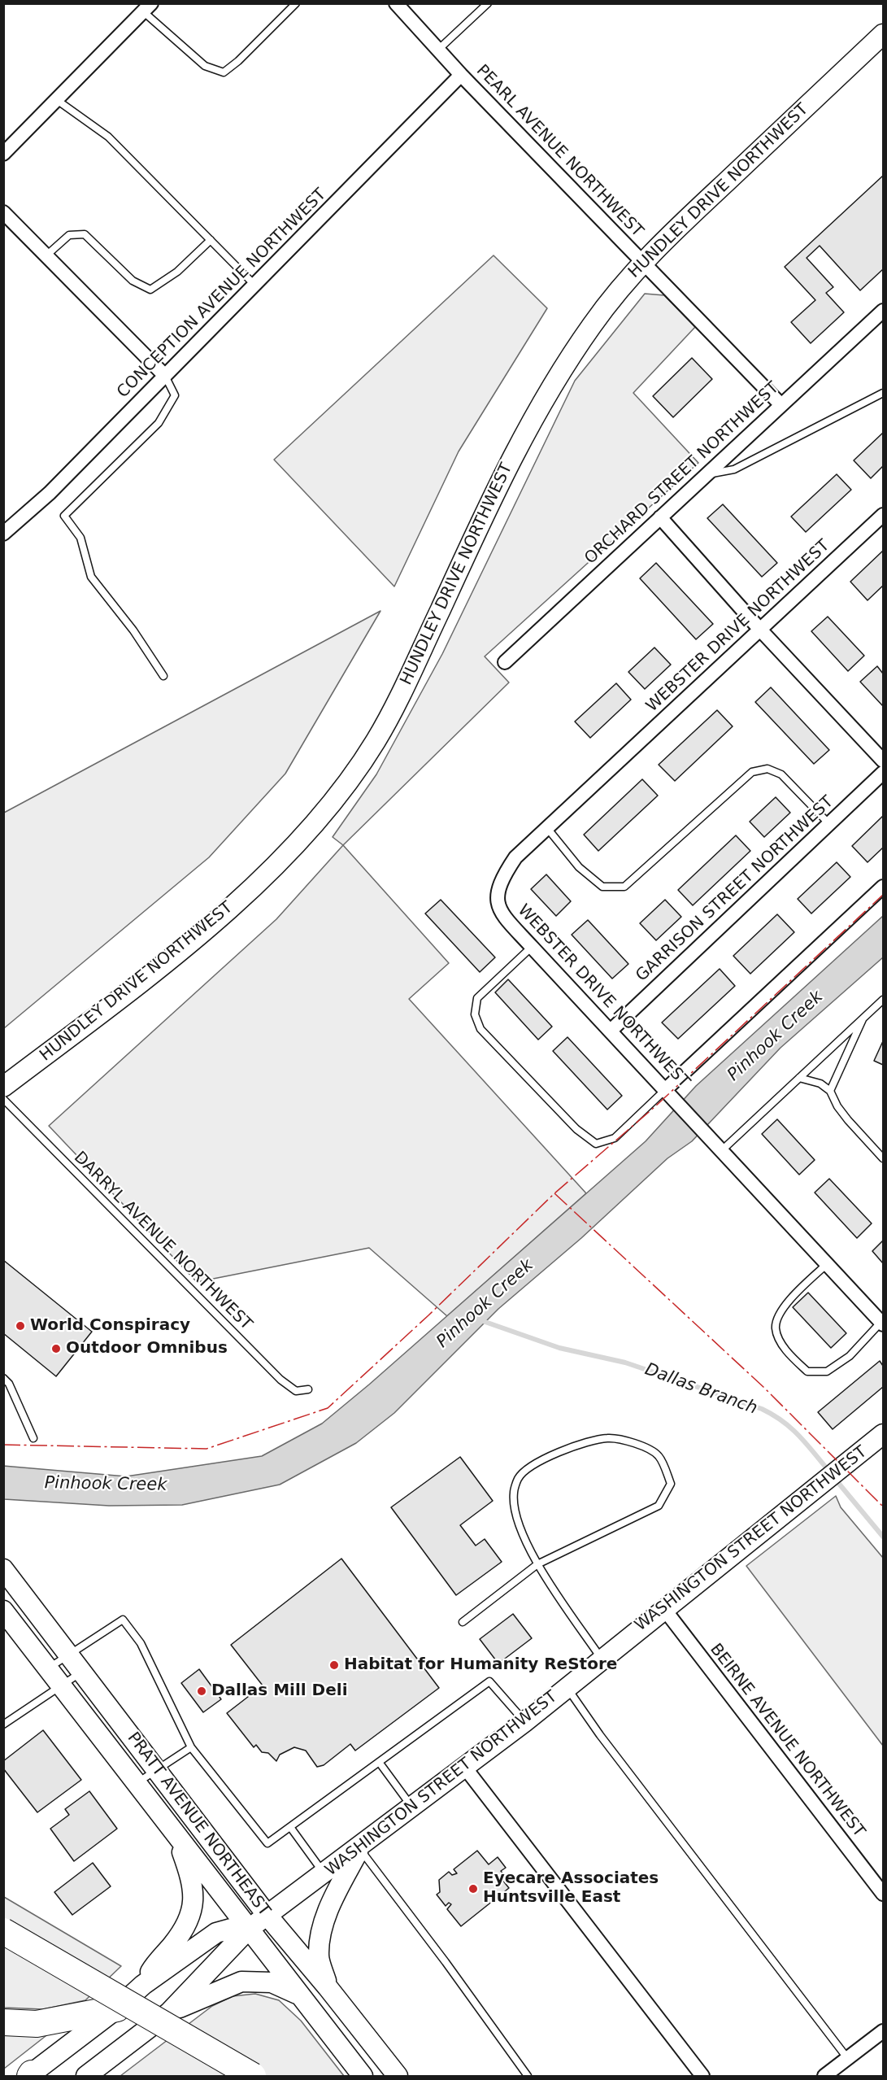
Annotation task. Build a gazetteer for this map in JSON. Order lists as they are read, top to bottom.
{
  "streets": {
    "main road": ["HUNDLEY DRIVE NORTHWEST", "WASHINGTON STREET NORTHWEST", "PRATT AVENUE NORTHEAST"],
    "street": [
      "PEARL AVENUE NORTHWEST",
      "CONCEPTION AVENUE NORTHWEST",
      "ORCHARD STREET NORTHWEST",
      "WEBSTER DRIVE NORTHWEST",
      "GARRISON STREET NORTHWEST",
      "BEIRNE AVENUE NORTHWEST"
    ],
    "lane": ["DARRYL AVENUE NORTHWEST"]
  },
  "crossings": [
    ["PEARL AVENUE NORTHWEST", "HUNDLEY DRIVE NORTHWEST"],
    ["PEARL AVENUE NORTHWEST", "CONCEPTION AVENUE NORTHWEST"],
    ["PEARL AVENUE NORTHWEST", "ORCHARD STREET NORTHWEST"],
    ["WEBSTER DRIVE NORTHWEST", "GARRISON STREET NORTHWEST"],
    ["WASHINGTON STREET NORTHWEST", "BEIRNE AVENUE NORTHWEST"],
    ["WASHINGTON STREET NORTHWEST", "PRATT AVENUE NORTHEAST"]
  ],
  "water": ["Pinhook Creek", "Dallas Branch"],
  "places": [
    "World Conspiracy",
    "Outdoor Omnibus",
    "Habitat for Humanity ReStore",
    "Dallas Mill Deli",
    "Eyecare Associates Huntsville East"
  ]
}
